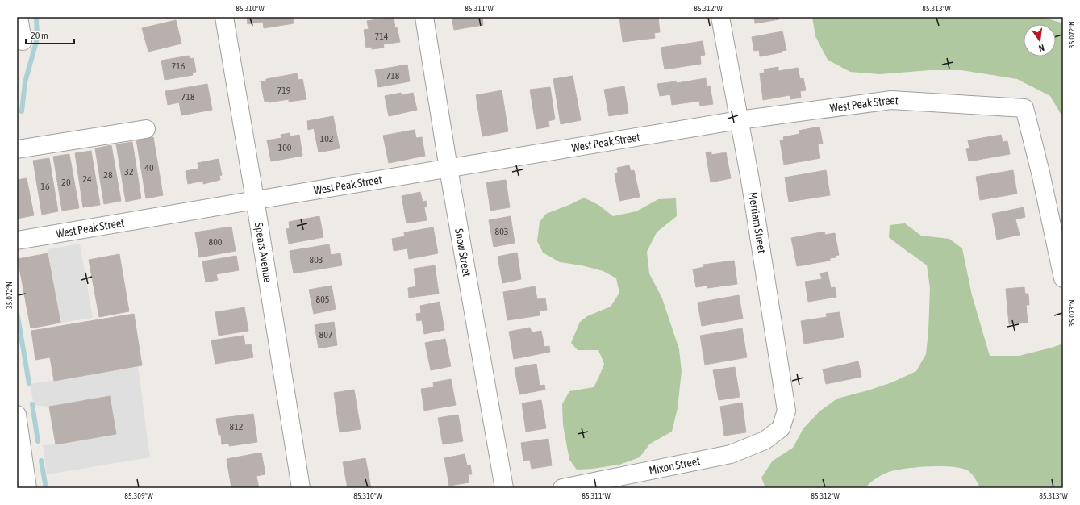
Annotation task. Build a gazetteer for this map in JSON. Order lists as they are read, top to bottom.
{
  "streets": {
    "street": [
      "West Peak Street",
      "Merriam Street",
      "Spears Avenue",
      "Snow Street",
      "Mixon Street"
    ]
  },
  "crossings": [
    ["West Peak Street", "Merriam Street"],
    ["West Peak Street", "Spears Avenue"],
    ["West Peak Street", "Snow Street"],
    ["Merriam Street", "Mixon Street"]
  ],
  "house_numbers": [
    "714",
    "716",
    "718",
    "719",
    "718",
    "102",
    "100",
    "40",
    "32",
    "28",
    "24",
    "20",
    "16",
    "803",
    "800",
    "803",
    "805",
    "807",
    "812"
  ],
  "scale_bar": "20 m",
  "north": "bottom",
  "coordinates": [
    "85.310°W",
    "85.311°W",
    "85.312°W",
    "85.313°W",
    "35.072°N",
    "35.073°N",
    "85.309°W"
  ]
}
